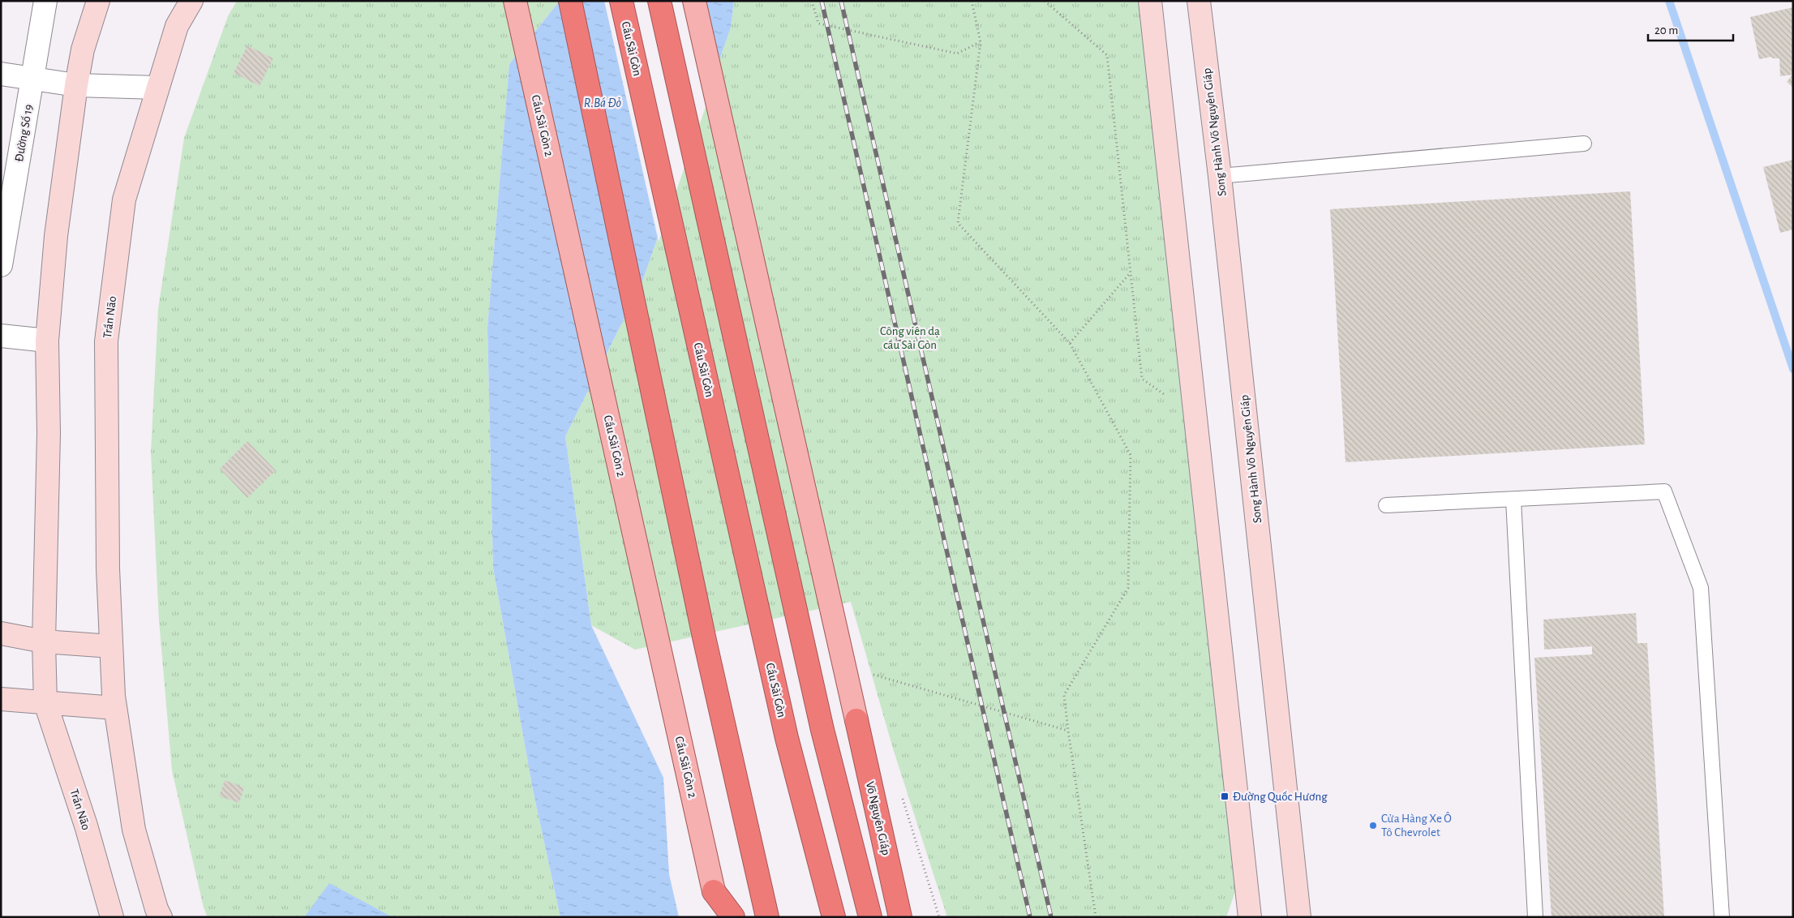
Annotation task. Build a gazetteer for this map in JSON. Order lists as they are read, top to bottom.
{
  "streets": {
    "highway": ["Cầu Sài Gòn", "Võ Nguyên Giáp"],
    "main road": ["Cầu Sài Gòn 2", "Song Hành Võ Nguyên Giáp", "Trần Não"],
    "street": ["Đường Số 19"]
  },
  "water": ["R.Bá Đỏ"],
  "parks": ["Công viên dạ cầu Sài Gòn"],
  "places": {
    "transit": ["Đường Quốc Hương"],
    "other": ["Cửa Hàng Xe Ô Tô Chevrolet"]
  },
  "scale_bar": "20 m"
}
